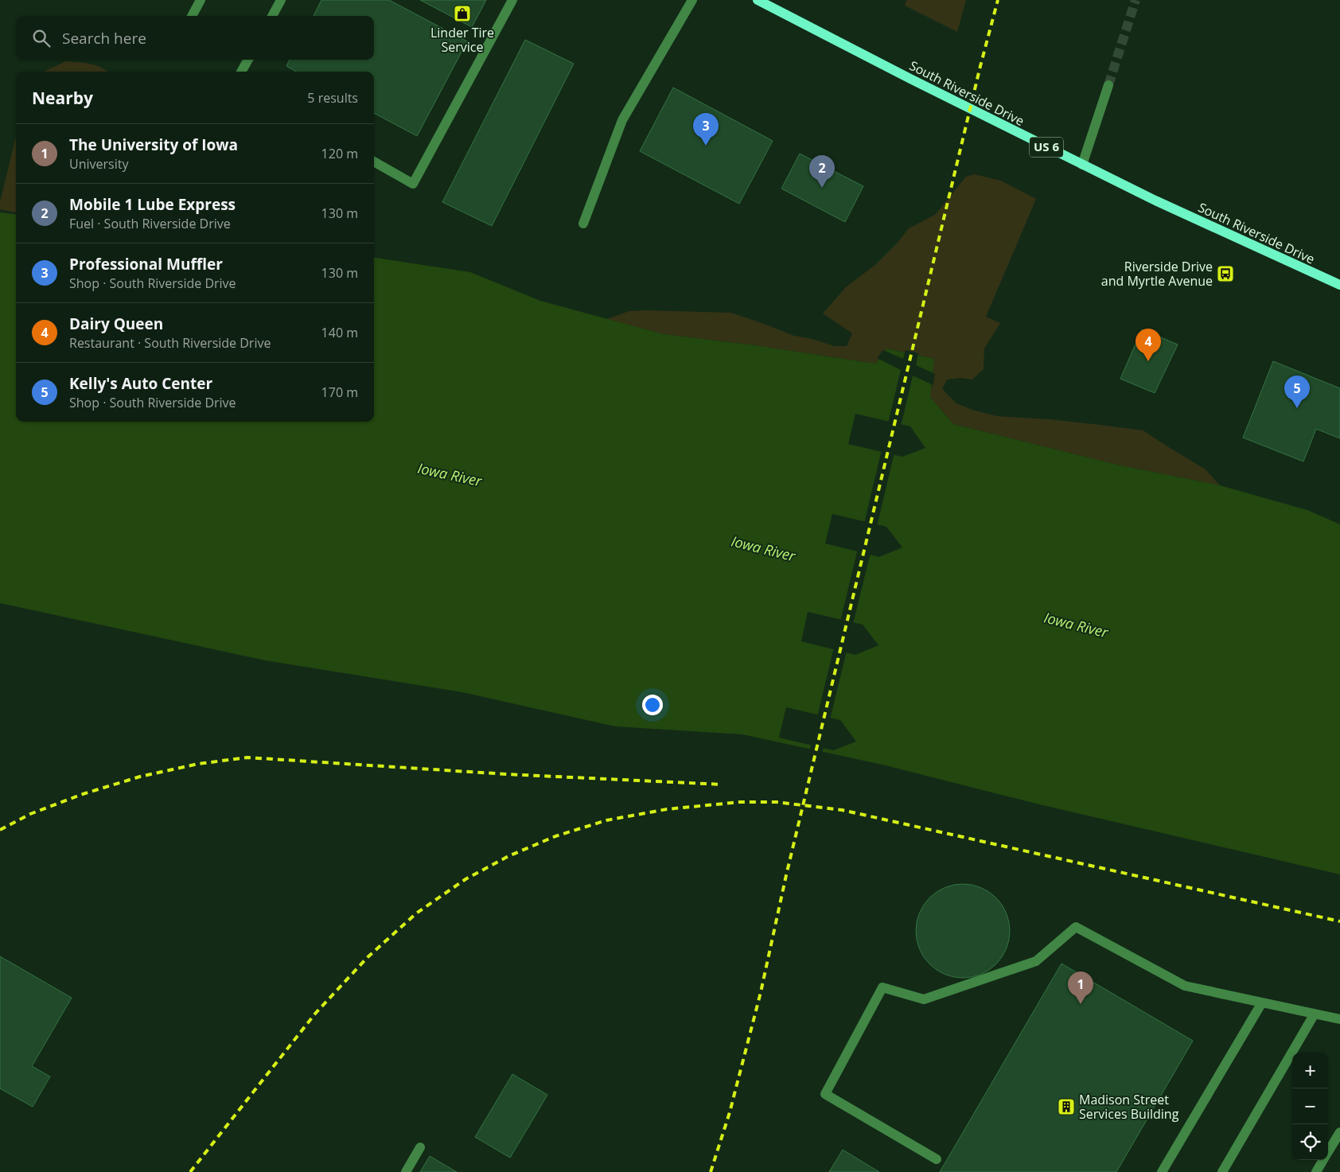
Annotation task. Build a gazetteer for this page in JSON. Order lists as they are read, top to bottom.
{
  "streets": {
    "main road": ["South Riverside Drive", "US 6"]
  },
  "water": ["Iowa River"],
  "places": {
    "shop": ["Linder Tire Service"],
    "bus stop": ["Riverside Drive and Myrtle Avenue"],
    "building": ["Madison Street Services Building"]
  },
  "page": {
    "search": "Search here",
    "heading": ["Nearby", "5 results"],
    "pins": [
      "3",
      "2",
      "4",
      "5",
      "1"
    ],
    "list": [
      {
        "mark": "1",
        "name": "The University of Iowa",
        "note": "University",
        "value": "120 m"
      },
      {
        "mark": "2",
        "name": "Mobile 1 Lube Express",
        "note": "Fuel · South Riverside Drive",
        "value": "130 m"
      },
      {
        "mark": "3",
        "name": "Professional Muffler",
        "note": "Shop · South Riverside Drive",
        "value": "130 m"
      },
      {
        "mark": "4",
        "name": "Dairy Queen",
        "note": "Restaurant · South Riverside Drive",
        "value": "140 m"
      },
      {
        "mark": "5",
        "name": "Kelly's Auto Center",
        "note": "Shop · South Riverside Drive",
        "value": "170 m"
      }
    ],
    "map_buttons": ["+", "−"]
  }
}
